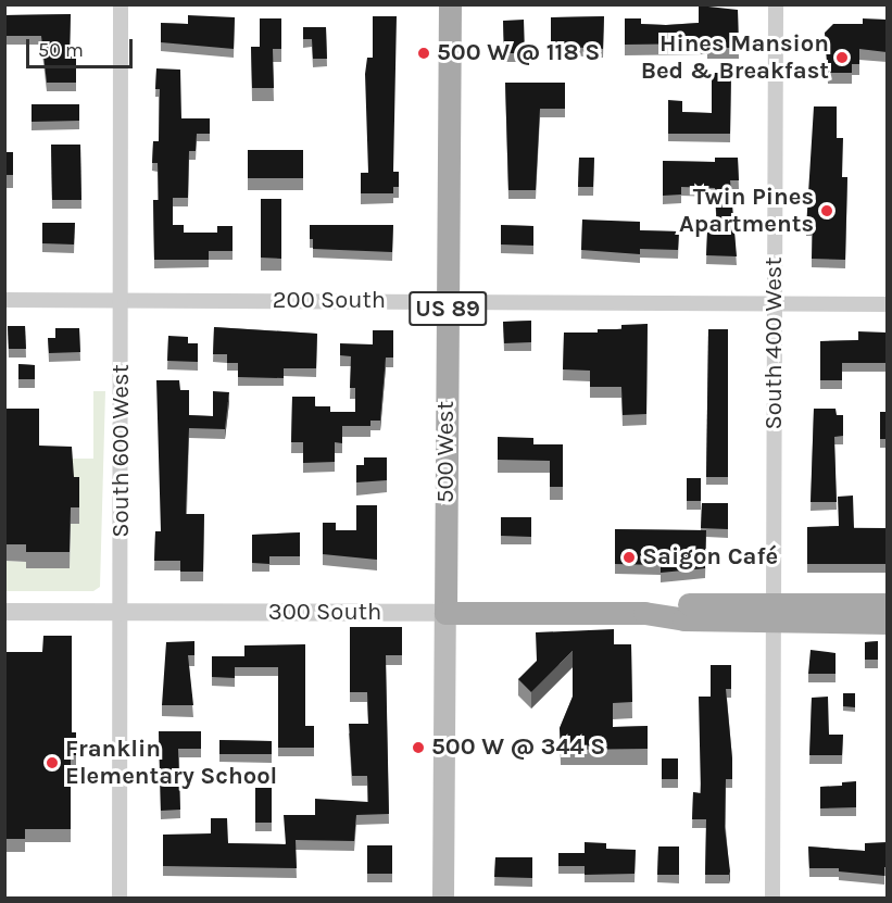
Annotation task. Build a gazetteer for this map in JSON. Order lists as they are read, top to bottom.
{
  "streets": {
    "main road": ["US 89", "500 West", "300 South"],
    "street": ["200 South", "South 400 West", "South 600 West"]
  },
  "crossings": [
    ["200 South", "South 400 West"],
    ["200 South", "South 600 West"],
    ["200 South", "500 West"],
    ["South 400 West", "300 South"],
    ["South 600 West", "300 South"],
    ["500 West", "300 South"]
  ],
  "places": [
    "500 W @ 118 S",
    "Hines Mansion Bed & Breakfast",
    "Twin Pines Apartments",
    "Saigon Café",
    "500 W @ 344 S",
    "Franklin Elementary School"
  ],
  "scale_bar": "50 m"
}
